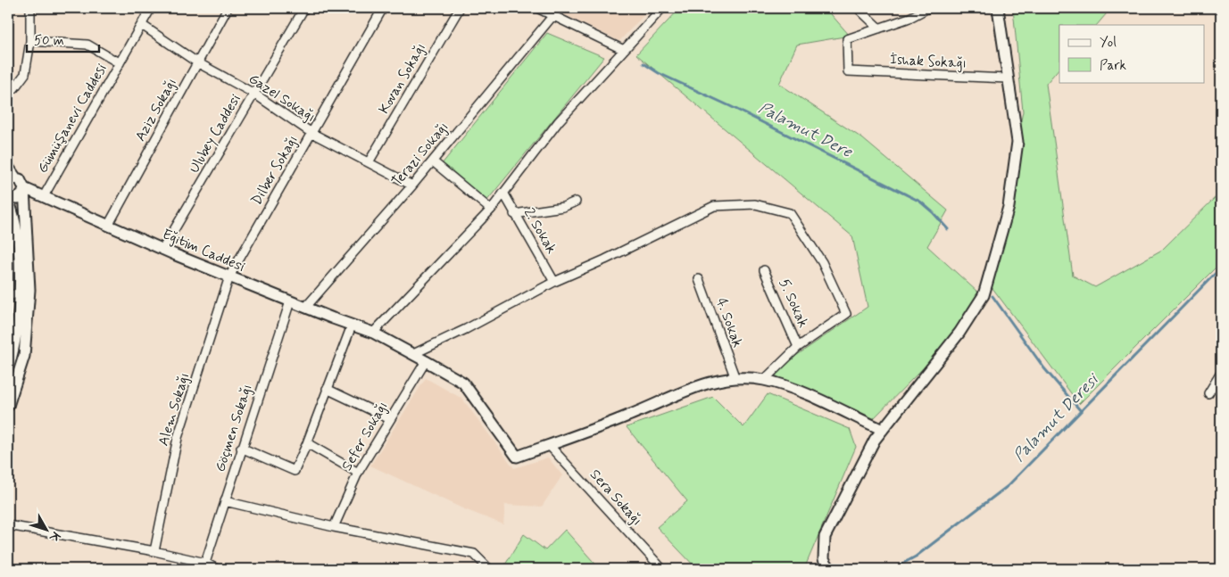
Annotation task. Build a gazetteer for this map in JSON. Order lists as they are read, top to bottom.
{
  "streets": {
    "street": [
      "İshak Sokağı",
      "Kovan Sokağı",
      "Gazel Sokağı",
      "Aziz Sokağı",
      "Gümüşanevi Caddesi",
      "Ulubey Caddesi",
      "Terazi Sokağı",
      "Dilber Sokağı",
      "2. Sokak",
      "Eğitim Caddesi",
      "5. Sokak",
      "4. Sokak",
      "Alem Sokağı",
      "Göçmen Sokağı",
      "Sefer Sokağı",
      "Sera Sokağı"
    ]
  },
  "crossings": [
    ["Kovan Sokağı", "Gazel Sokağı"],
    ["Gazel Sokağı", "Aziz Sokağı"],
    ["Gazel Sokağı", "Gümüşanevi Caddesi"],
    ["Gazel Sokağı", "Ulubey Caddesi"],
    ["Gazel Sokağı", "Terazi Sokağı"],
    ["Gazel Sokağı", "Dilber Sokağı"],
    ["Aziz Sokağı", "Eğitim Caddesi"],
    ["Gümüşanevi Caddesi", "Eğitim Caddesi"],
    ["Ulubey Caddesi", "Eğitim Caddesi"],
    ["Terazi Sokağı", "Eğitim Caddesi"],
    ["Dilber Sokağı", "Eğitim Caddesi"],
    ["Dilber Sokağı", "Alem Sokağı"],
    ["Eğitim Caddesi", "Alem Sokağı"],
    ["Eğitim Caddesi", "Göçmen Sokağı"],
    ["Eğitim Caddesi", "Sefer Sokağı"],
    ["Eğitim Caddesi", "Sera Sokağı"]
  ],
  "water": ["Palamut Dere", "Palamut Deresi"],
  "legend": ["Yol", "Park"],
  "scale_bar": "50 m",
  "north": "bottom right"
}
